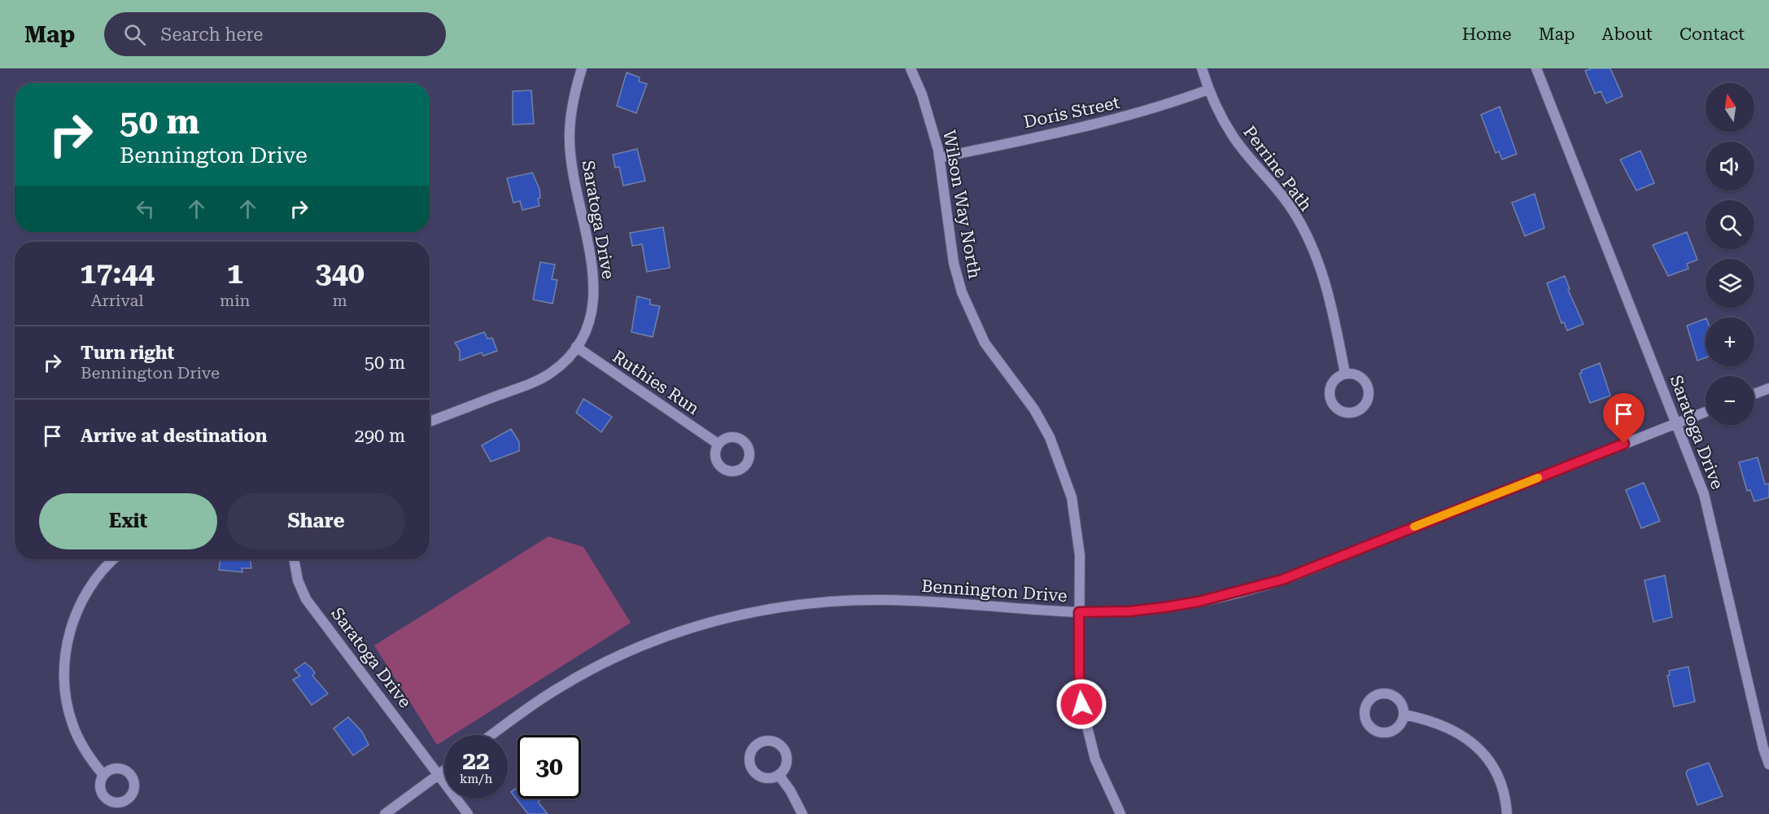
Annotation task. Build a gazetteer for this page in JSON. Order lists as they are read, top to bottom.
{
  "streets": {
    "street": [
      "Doris Street",
      "Perrine Path",
      "Wilson Way North",
      "Saratoga Drive",
      "Ruthies Run",
      "Bennington Drive"
    ]
  },
  "crossings": [
    ["Doris Street", "Perrine Path"],
    ["Doris Street", "Wilson Way North"],
    ["Wilson Way North", "Bennington Drive"],
    ["Saratoga Drive", "Ruthies Run"],
    ["Saratoga Drive", "Bennington Drive"]
  ],
  "north": "top",
  "page": {
    "header": "Map",
    "search": "Search here",
    "nav": [
      "Home",
      "Map",
      "About",
      "Contact"
    ],
    "map_buttons": ["+", "−"],
    "turn": ["50 m", "Bennington Drive"],
    "eta": [
      "17:44",
      "Arrival",
      "1",
      "min",
      "340",
      "m"
    ],
    "list": [
      {
        "name": "Turn right",
        "note": "Bennington Drive",
        "value": "50 m"
      },
      {
        "name": "Arrive at destination",
        "value": "290 m"
      }
    ],
    "buttons": ["Exit", "Share"],
    "speed": "22 km/h",
    "limit": "30"
  }
}
